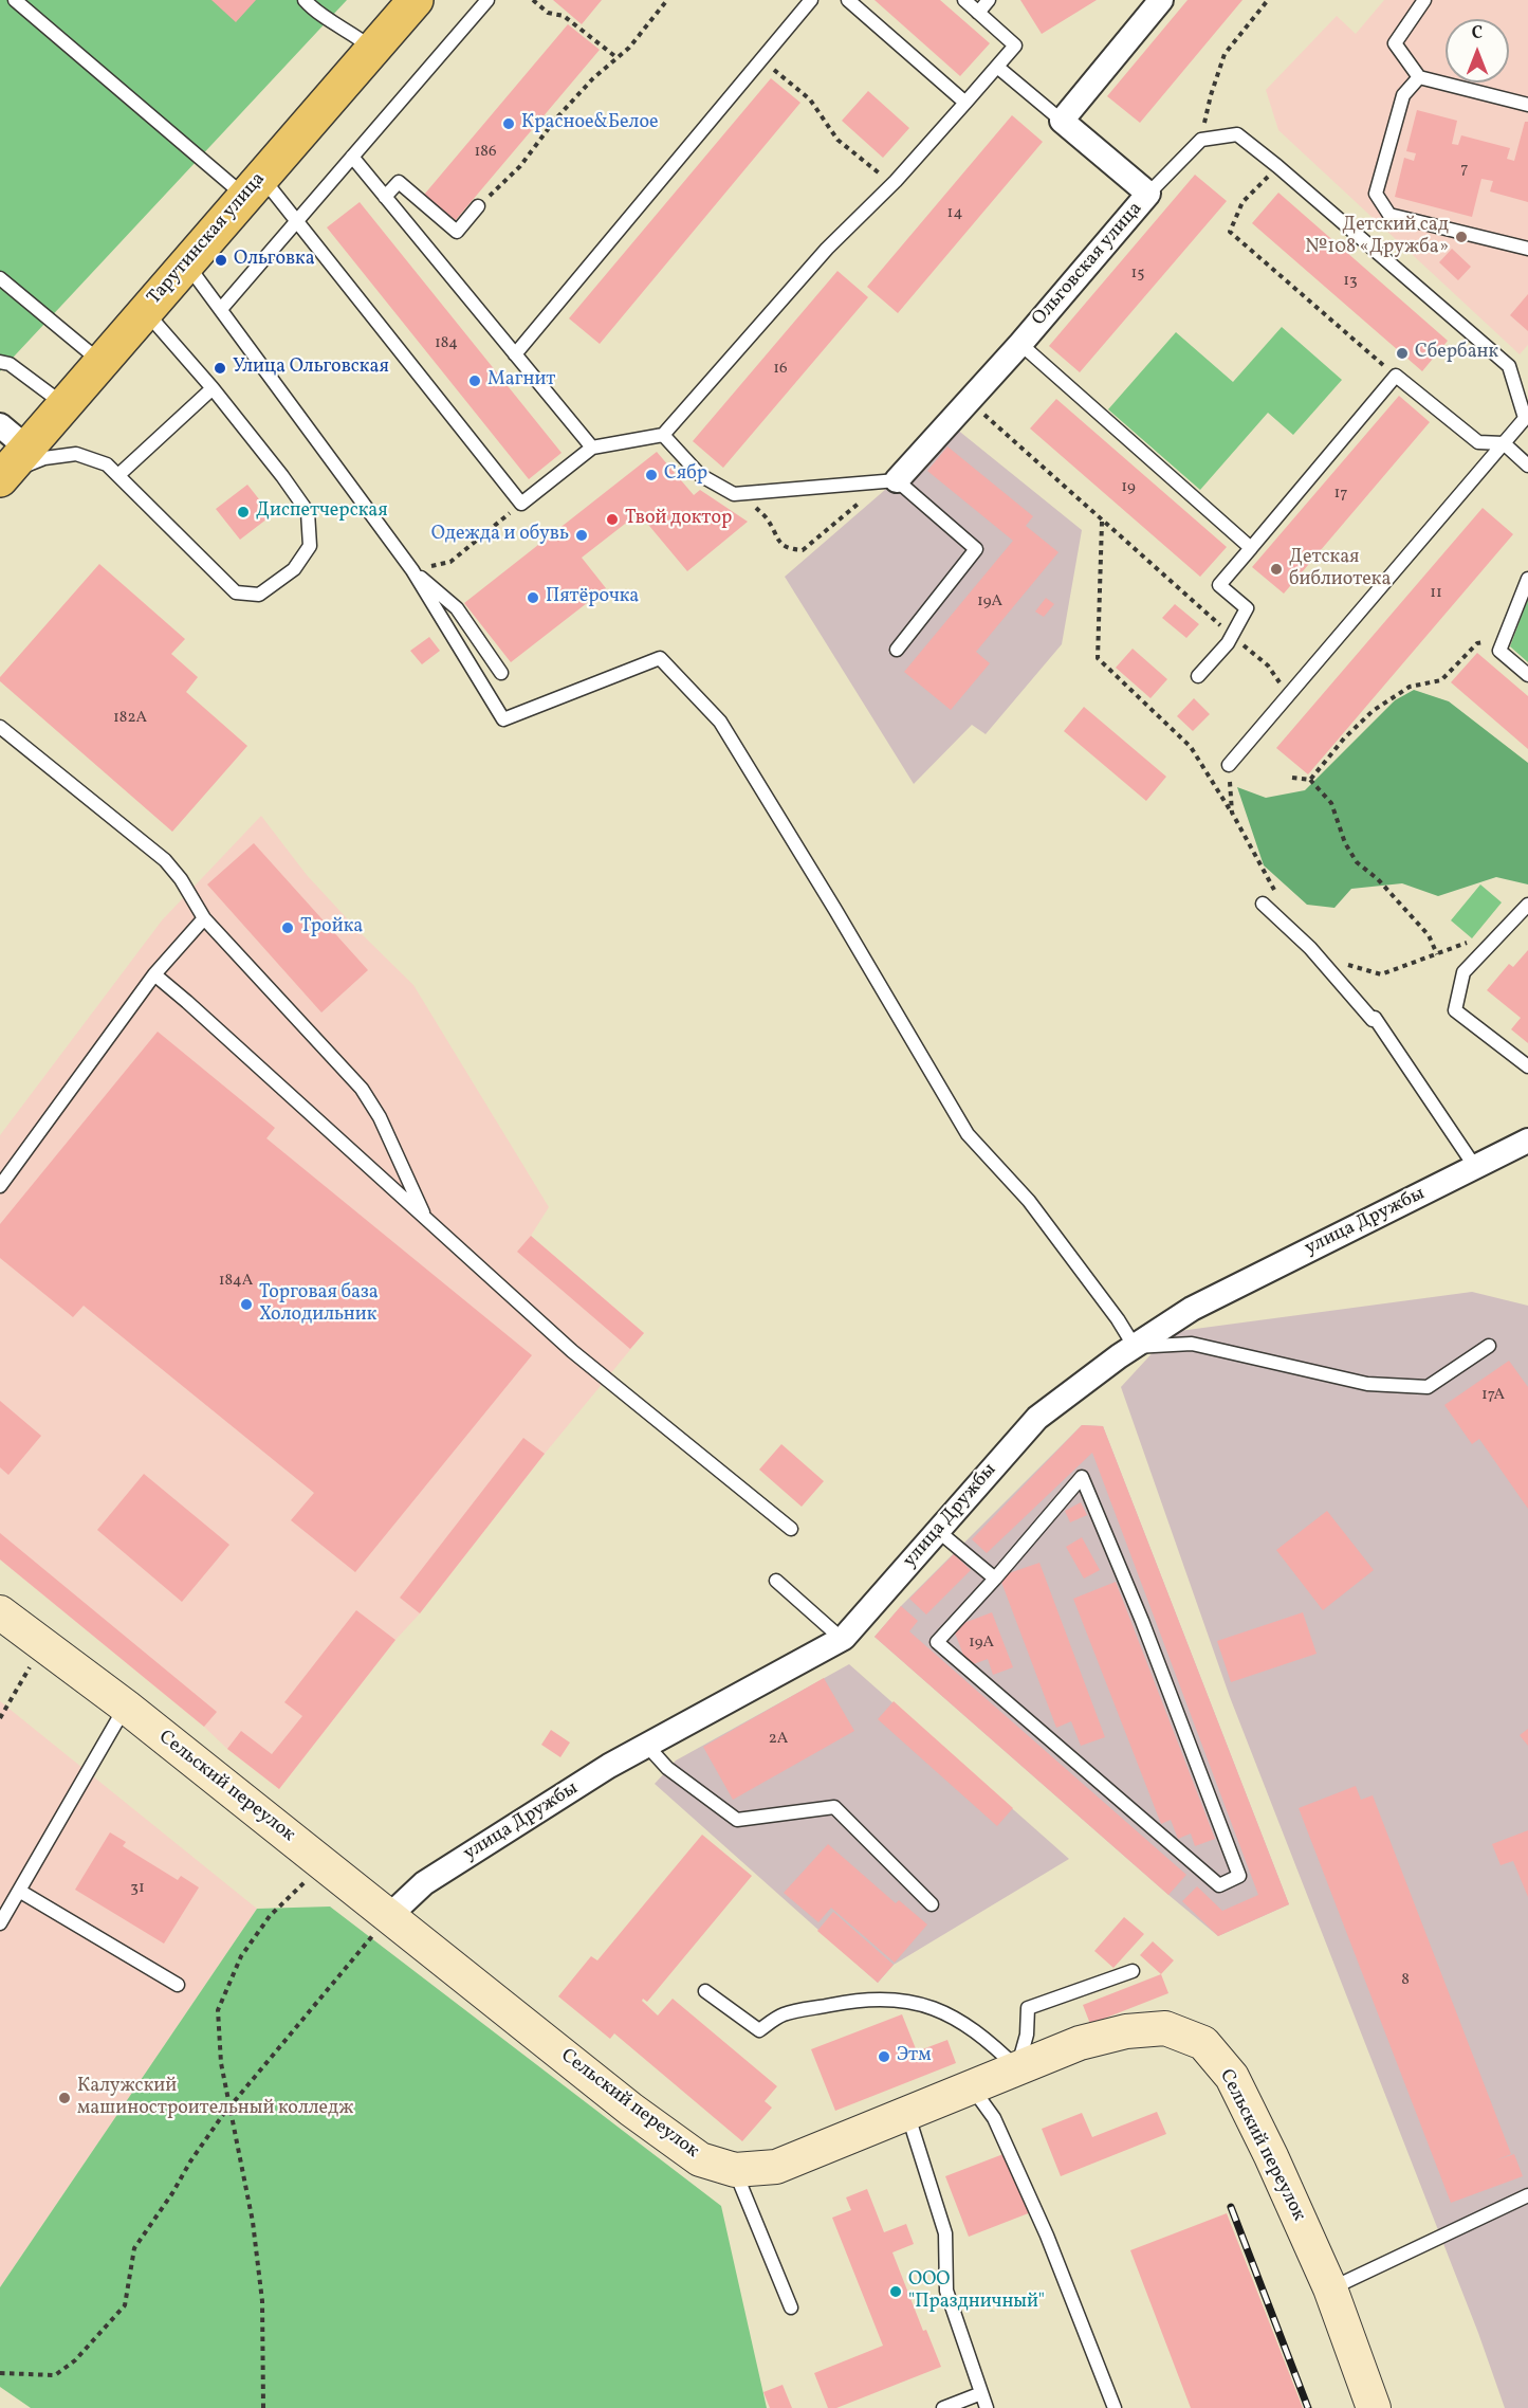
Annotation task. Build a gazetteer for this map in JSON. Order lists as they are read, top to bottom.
{
  "streets": {
    "main road": ["Тарутинская улица"],
    "street": ["Ольговская улица", "улица Дружбы", "Сельский переулок"]
  },
  "crossings": [
    ["улица Дружбы", "Сельский переулок"]
  ],
  "places": [
    "Красное&Белое",
    "Детский сад №108 «Дружба»",
    "Ольговка",
    "Сбербанк",
    "Улица Ольговская",
    "Магнит",
    "Сябр",
    "Диспетчерская",
    "Твой доктор",
    "Одежда и обувь",
    "Детская библиотека",
    "Пятёрочка",
    "Тройка",
    "Торговая база Холодильник",
    "Этм",
    "Калужский машиностроительный колледж",
    "ООО \"Праздничный\""
  ],
  "house_numbers": [
    "186",
    "7",
    "14",
    "15",
    "13",
    "184",
    "16",
    "19",
    "17",
    "11",
    "19А",
    "182А",
    "184А",
    "17А",
    "19А",
    "2А",
    "31",
    "8"
  ],
  "north": "top"
}
